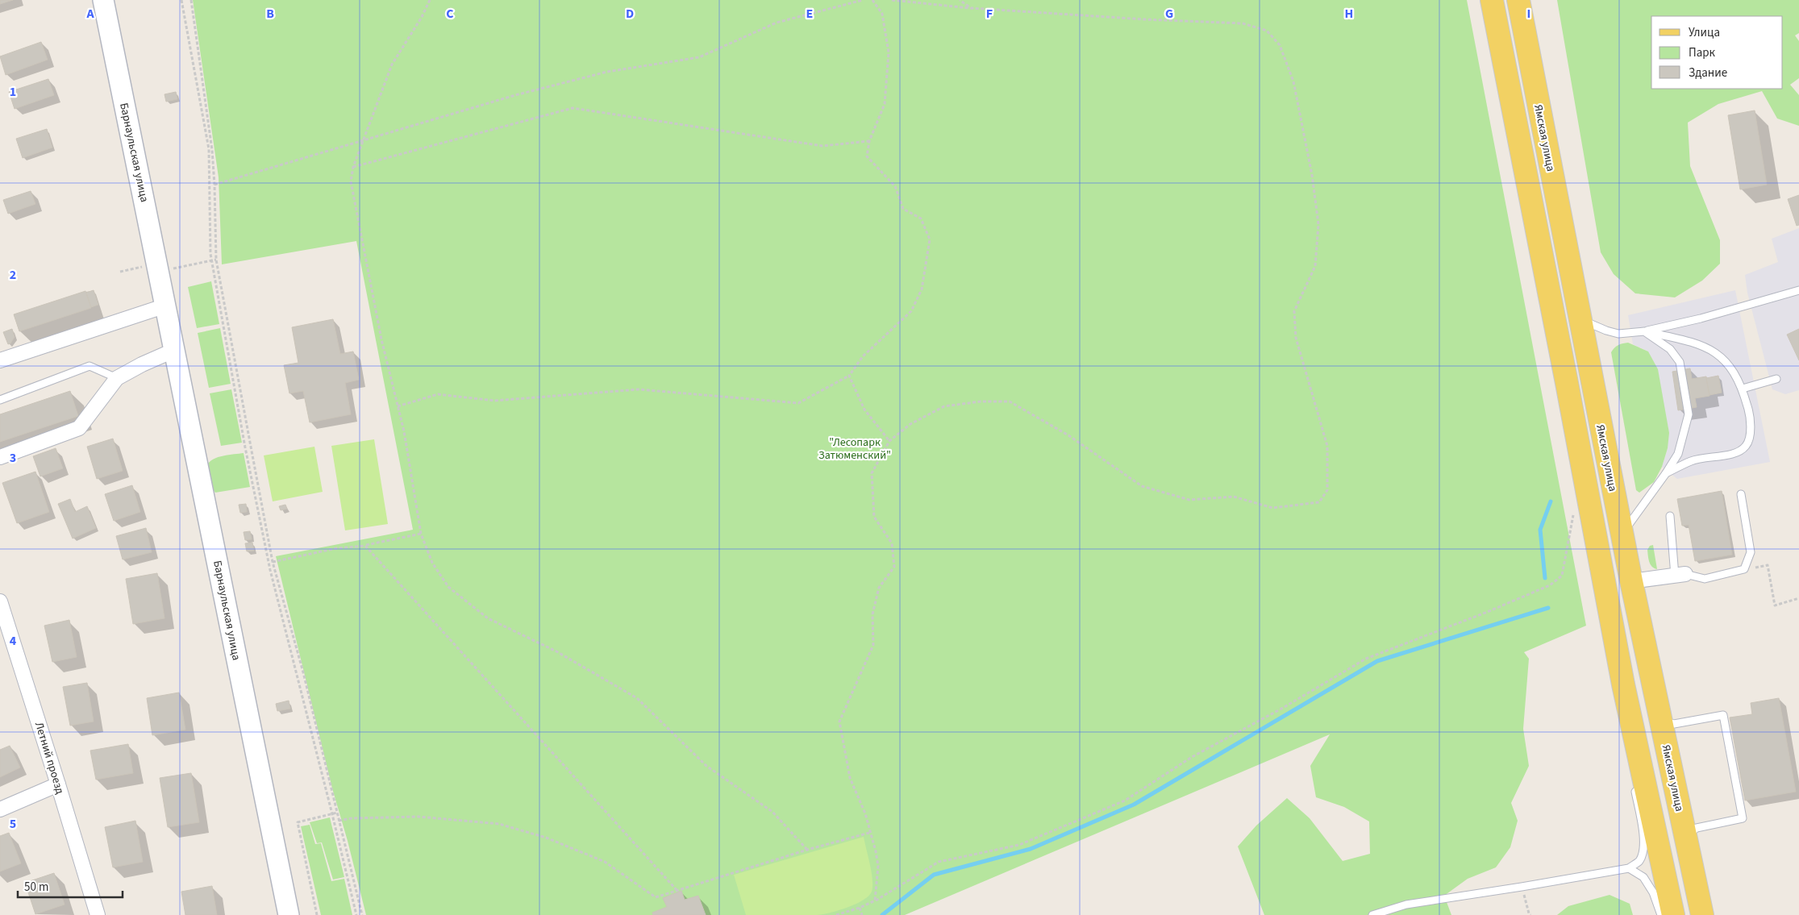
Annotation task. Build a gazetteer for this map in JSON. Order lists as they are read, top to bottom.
{
  "streets": {
    "main road": ["Ямская улица"],
    "street": ["Барнаульская улица", "Летний проезд"]
  },
  "parks": ["\"Лесопарк Затюменский\""],
  "legend": ["Улица", "Парк", "Здание"],
  "scale_bar": "50 m",
  "grid": {
    "columns": [
      "A",
      "B",
      "C",
      "D",
      "E",
      "F",
      "G",
      "H",
      "I"
    ],
    "rows": [
      "1",
      "2",
      "3",
      "4",
      "5"
    ]
  }
}
